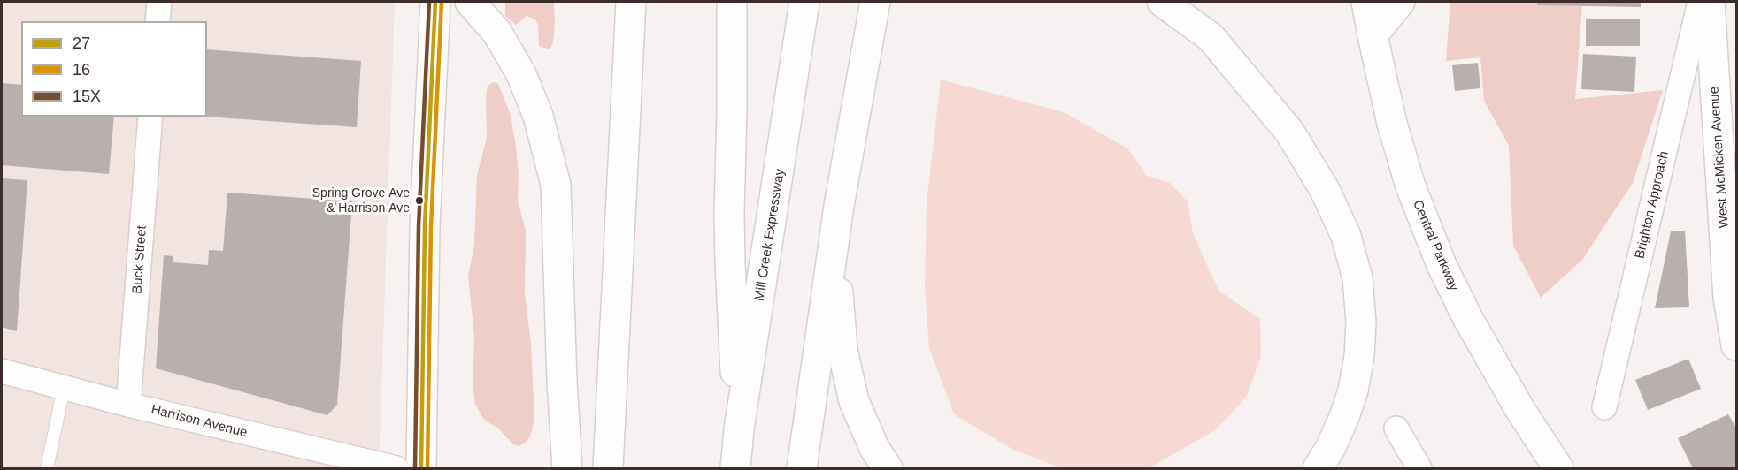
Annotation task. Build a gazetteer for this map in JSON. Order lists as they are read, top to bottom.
{
  "streets": {
    "main road": ["West McMicken Avenue", "Mill Creek Expressway", "Central Parkway"],
    "street": ["Brighton Approach", "Buck Street", "Harrison Avenue"]
  },
  "crossings": [
    ["Buck Street", "Harrison Avenue"]
  ],
  "places": ["Spring Grove Ave & Harrison Ave"],
  "lines": ["transit line 27", "transit line 16", "transit line 15X"],
  "legend": ["27", "16", "15X"]
}
